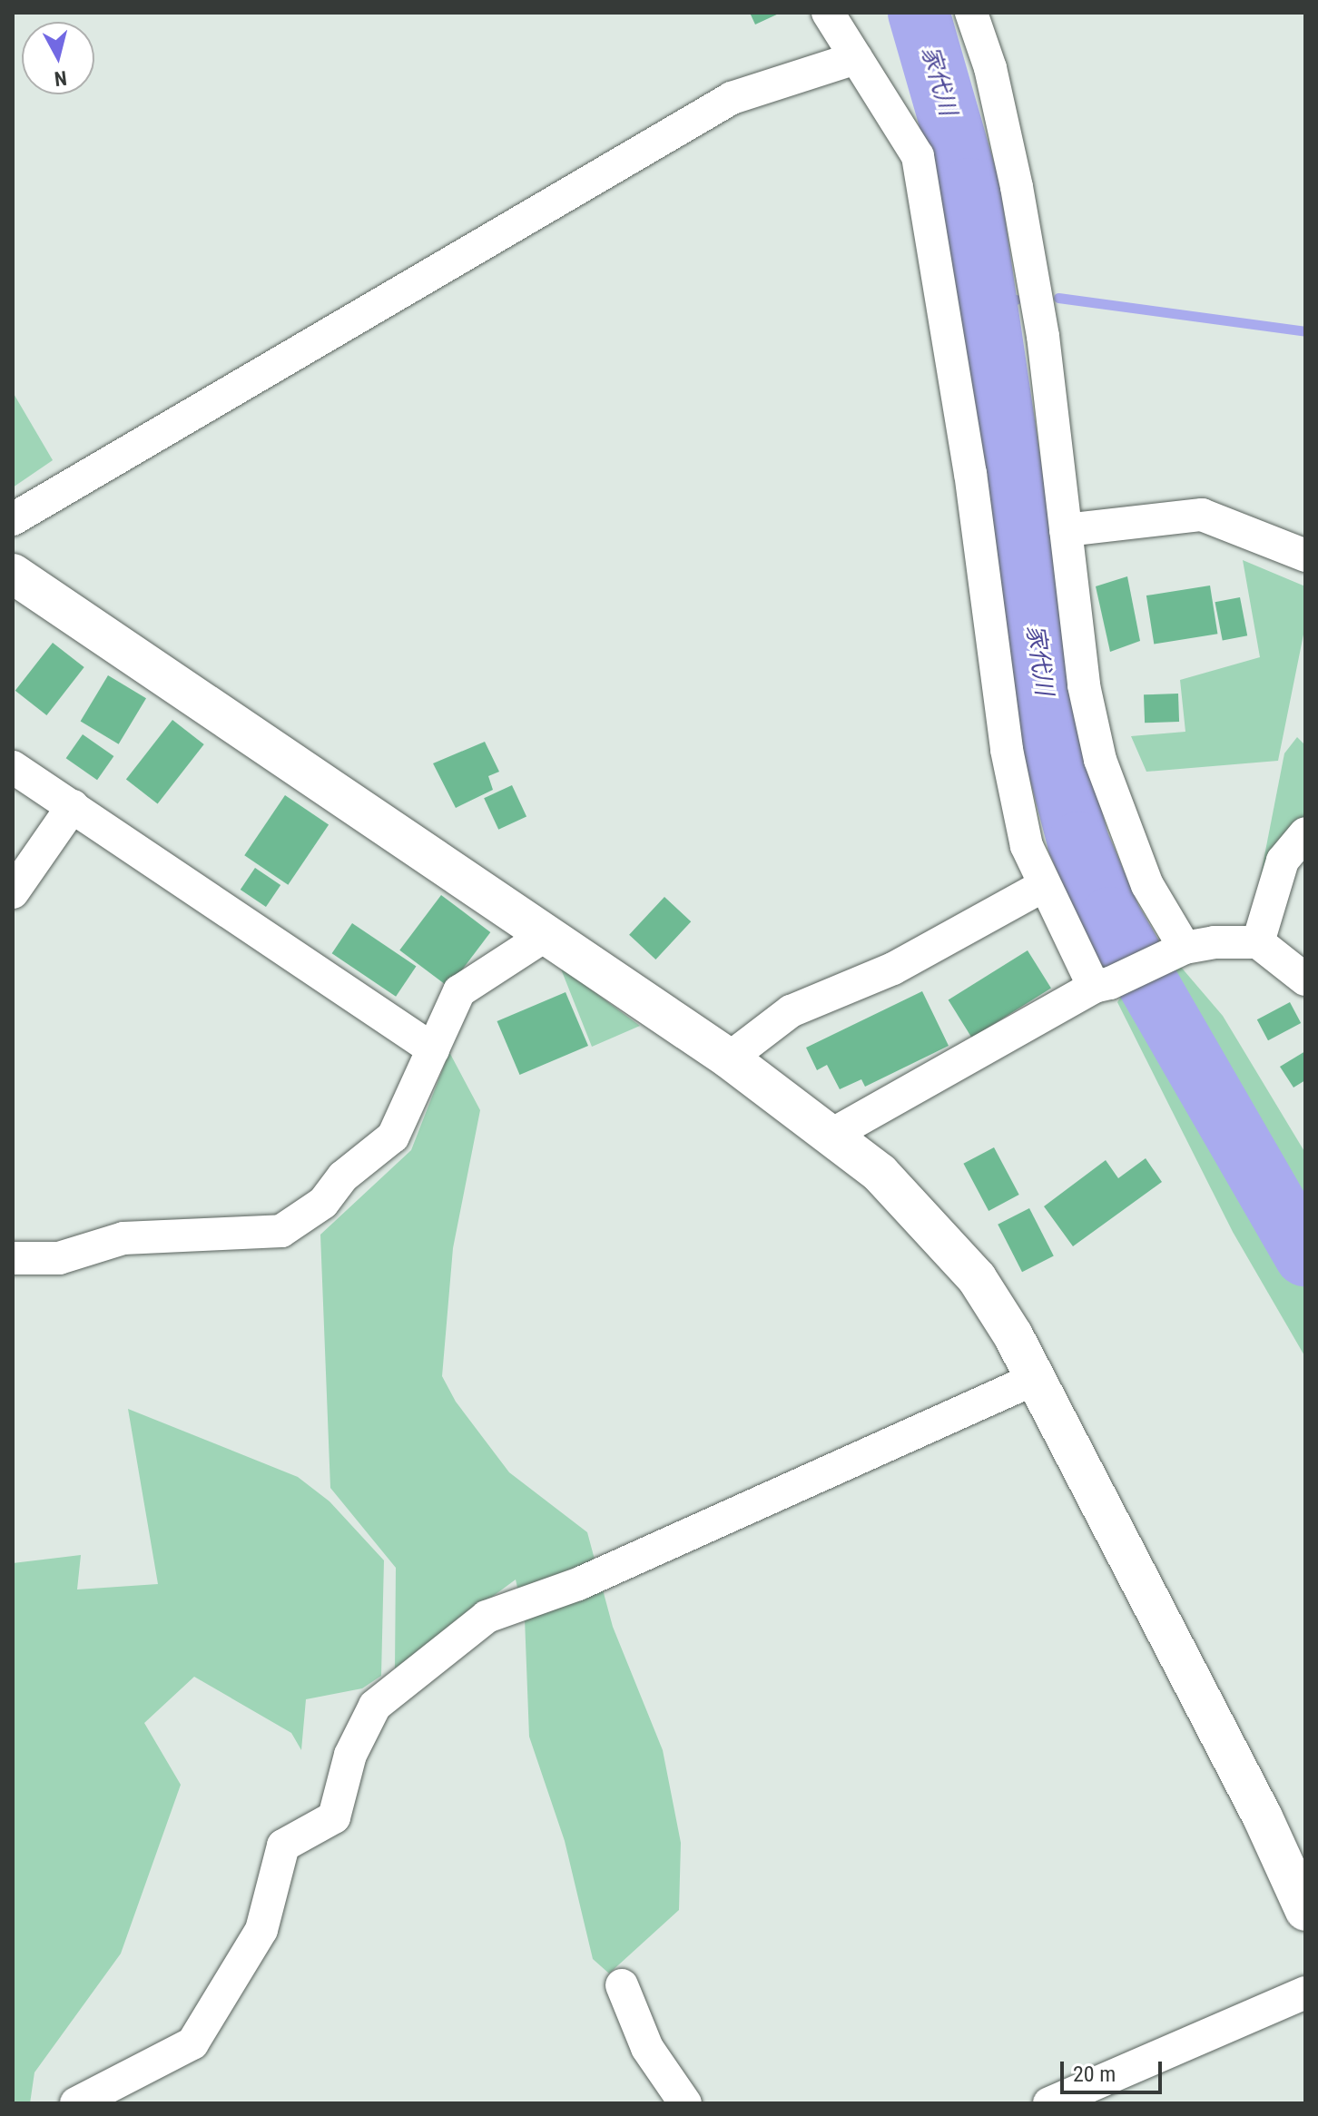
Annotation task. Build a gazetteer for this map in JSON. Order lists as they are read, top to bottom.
{
  "water": ["家代川"],
  "scale_bar": "20 m",
  "north": "bottom"
}
